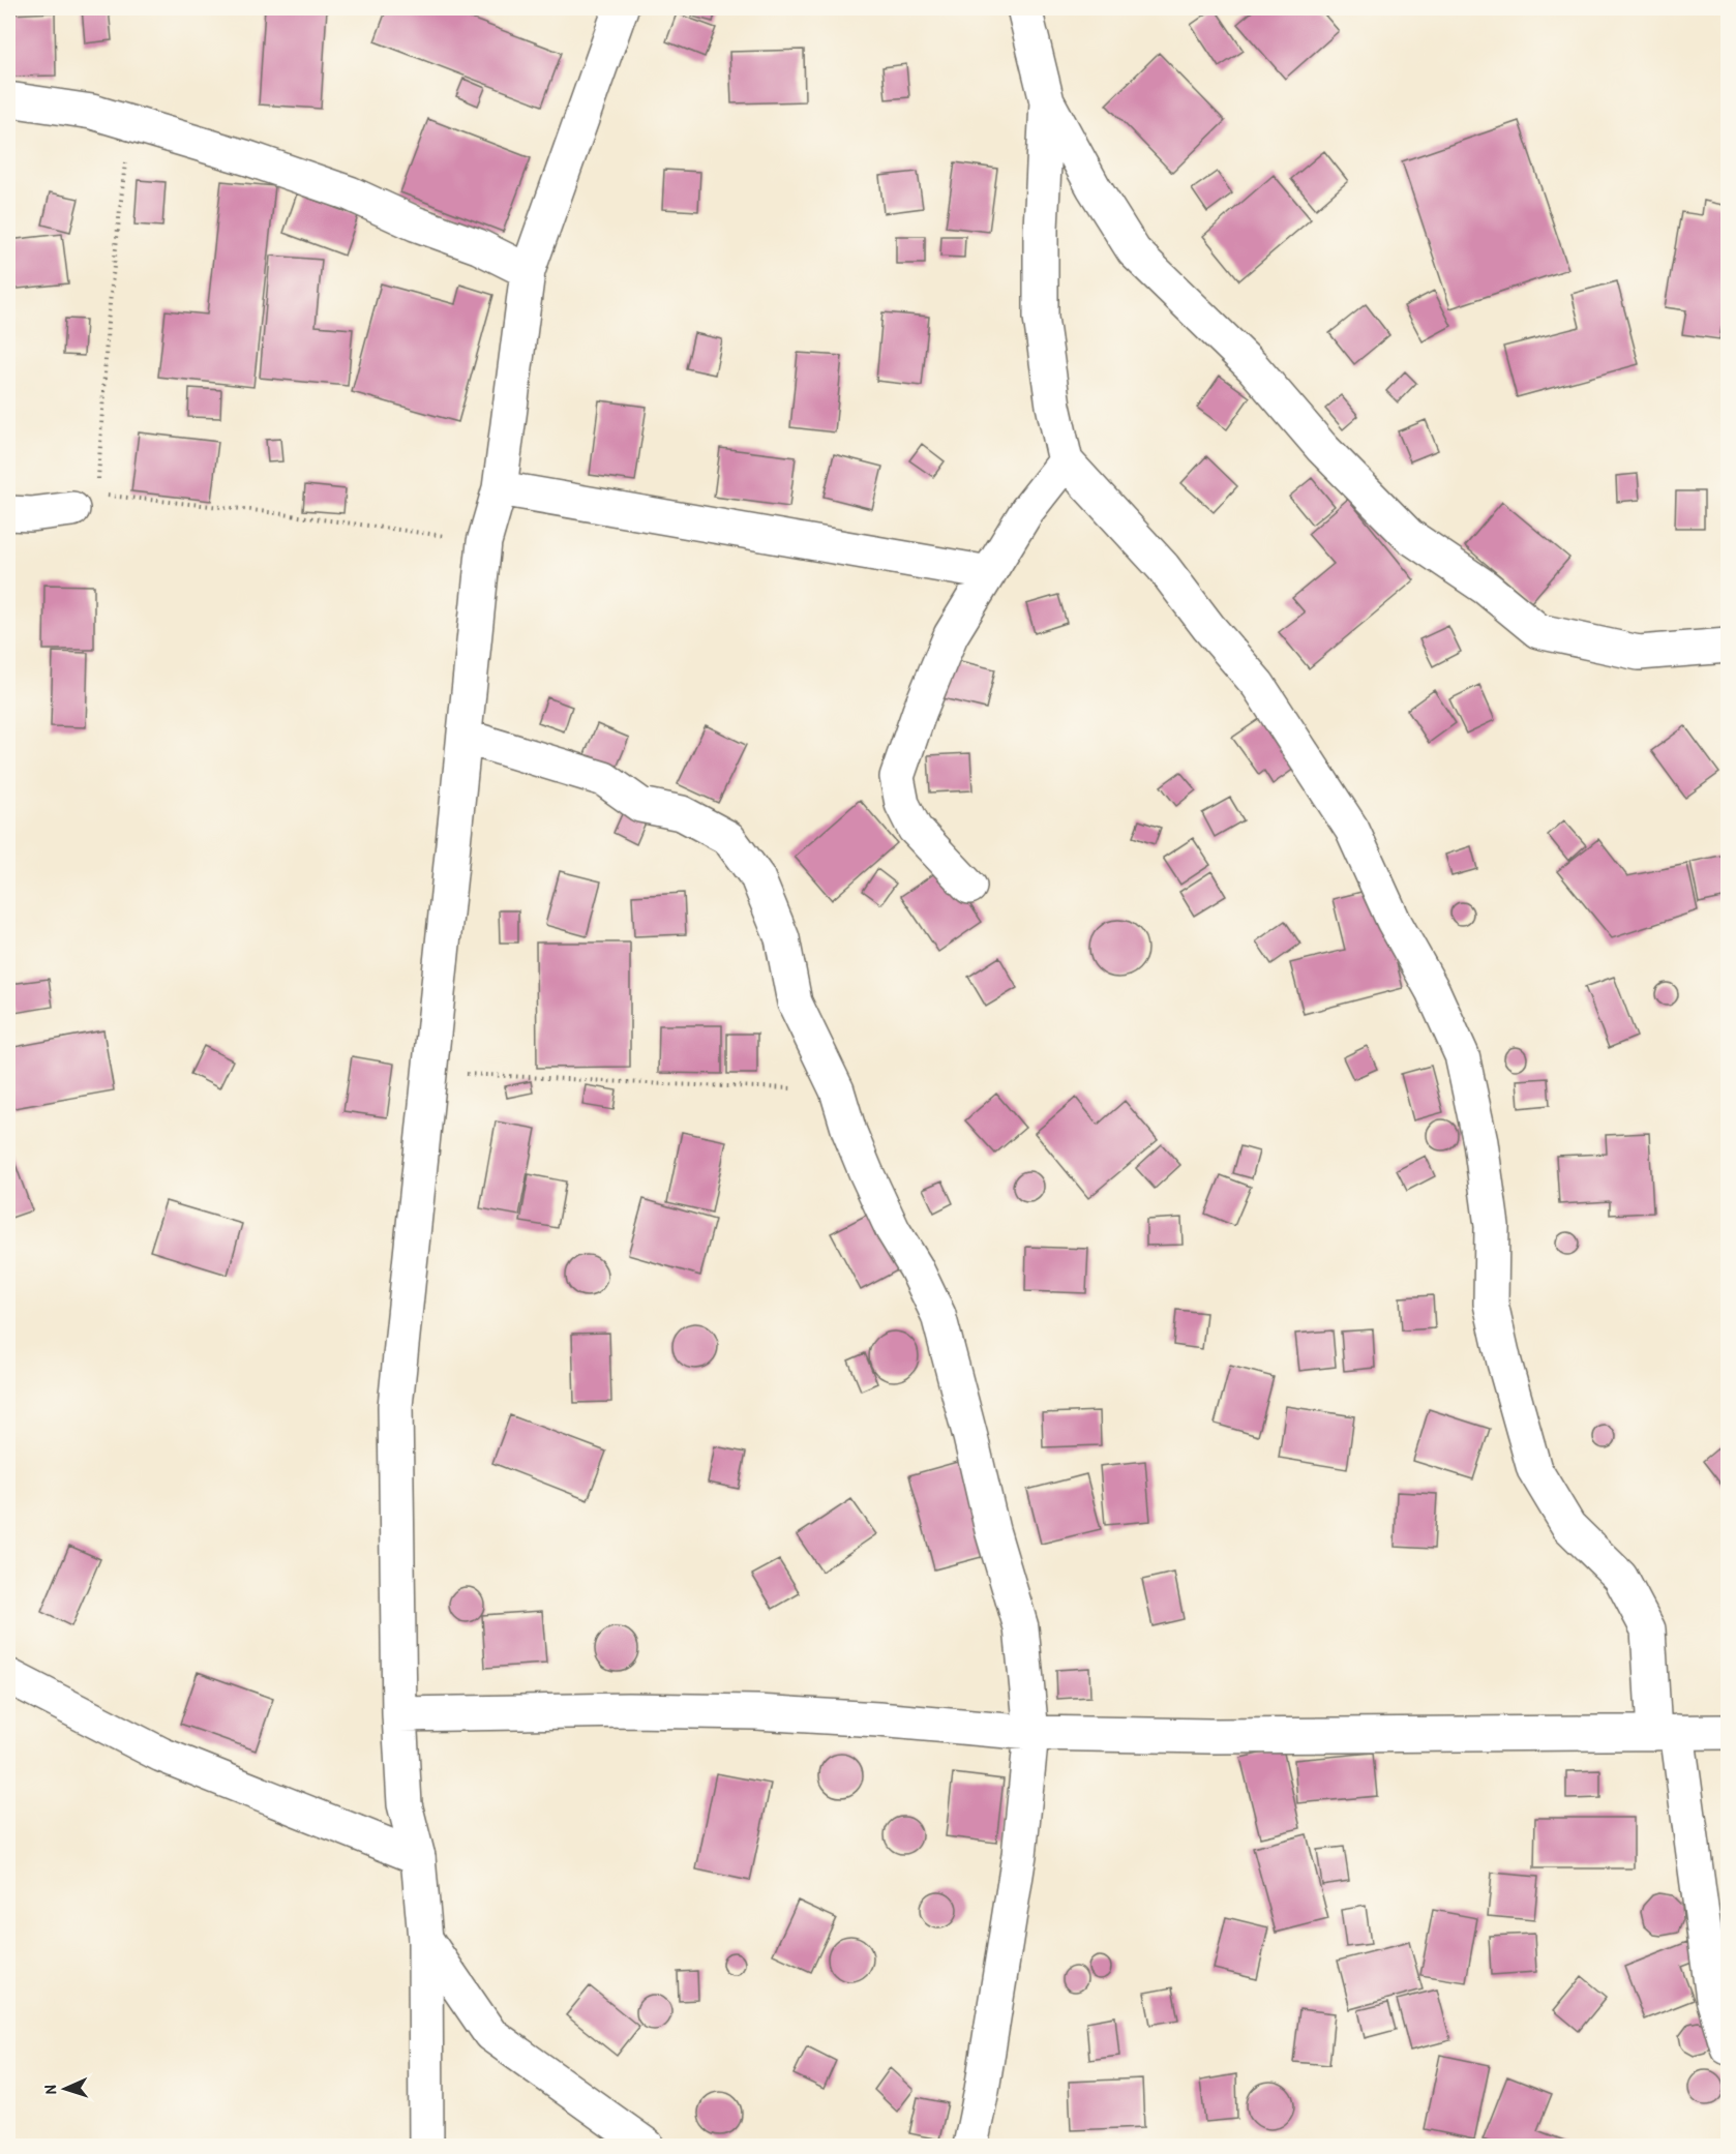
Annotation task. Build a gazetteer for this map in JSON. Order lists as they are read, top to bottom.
{
  "north": "left"
}
